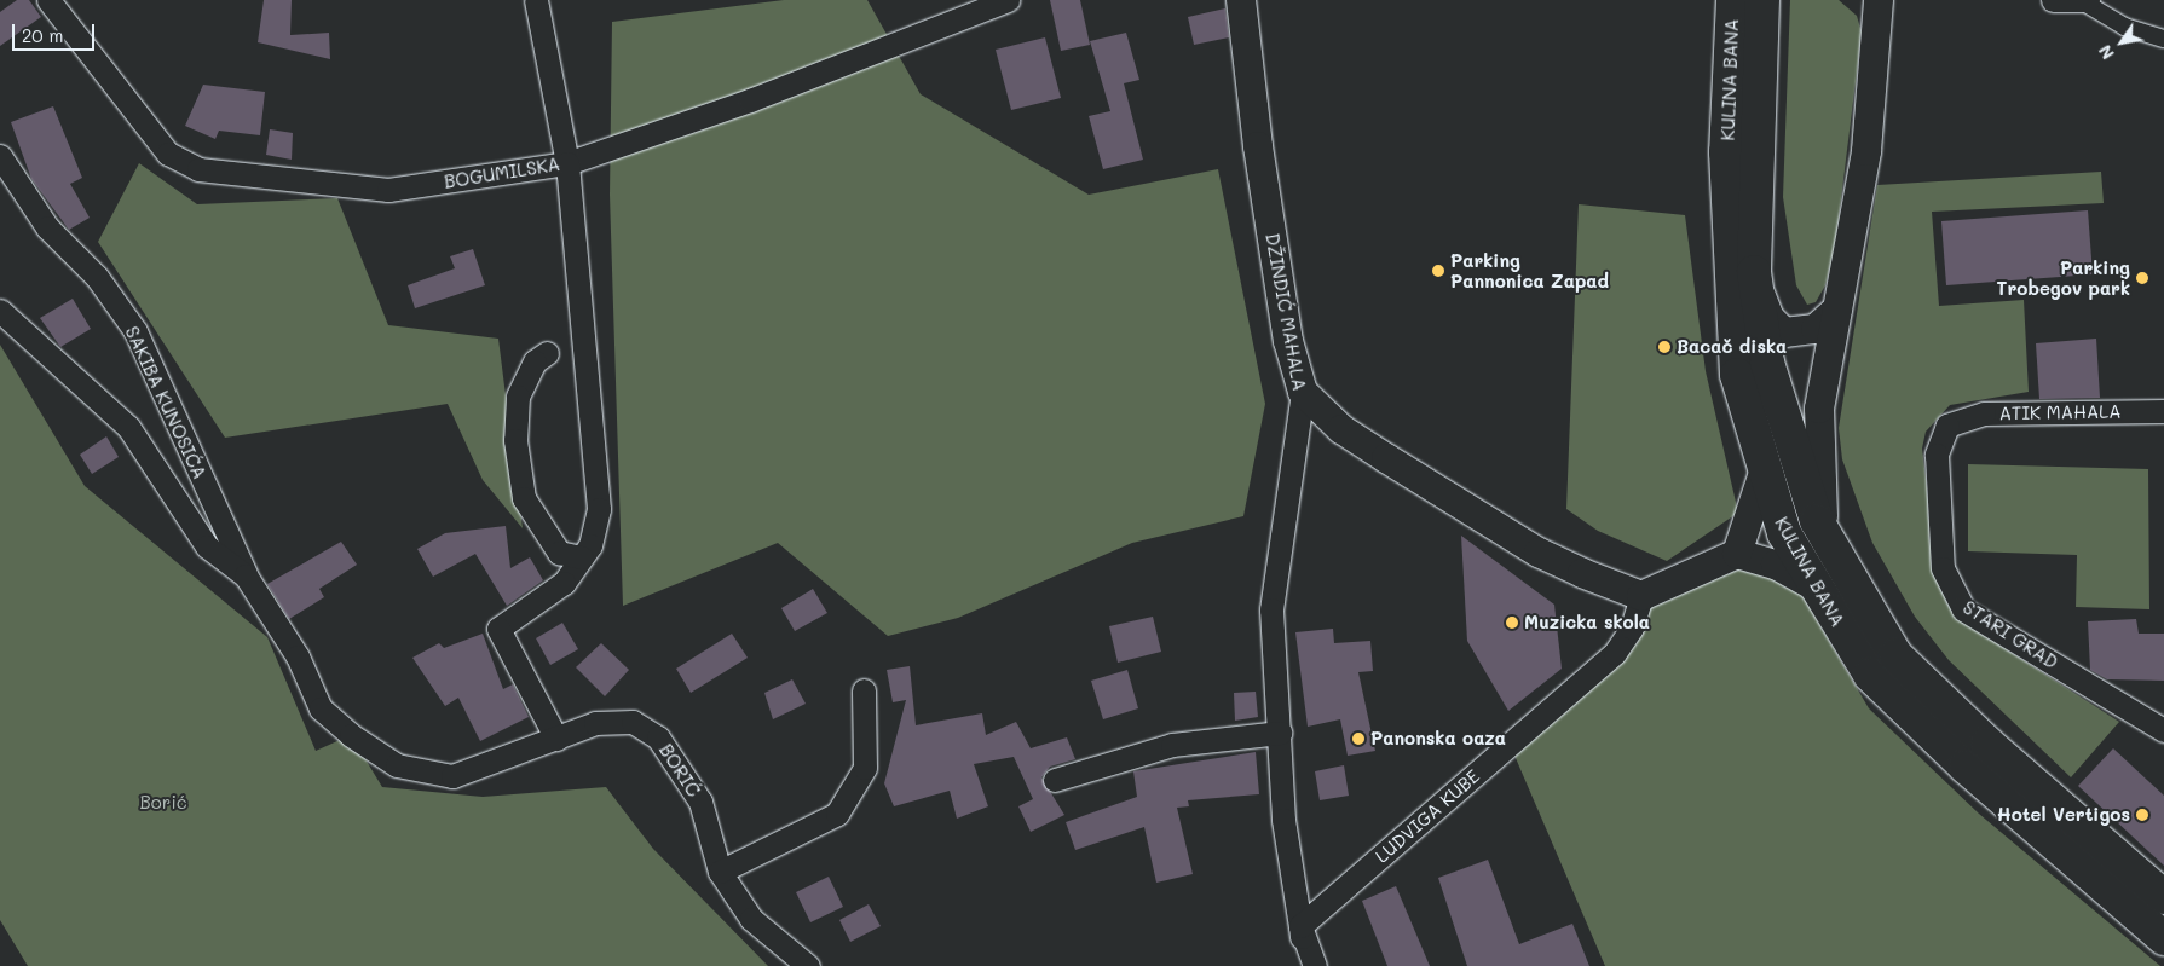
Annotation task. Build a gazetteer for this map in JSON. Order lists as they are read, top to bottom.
{
  "streets": {
    "main road": ["KULINA BANA"],
    "street": [
      "BOGUMILSKA",
      "DŽINDIĆ MAHALA",
      "SAKIBA KUNOSIĆA",
      "ATIK MAHALA",
      "STARI GRAD",
      "BORIĆ",
      "LUDVIGA KUBE"
    ]
  },
  "crossings": [
    ["DŽINDIĆ MAHALA", "LUDVIGA KUBE"],
    ["SAKIBA KUNOSIĆA", "BORIĆ"],
    ["ATIK MAHALA", "STARI GRAD"]
  ],
  "parks": ["Borić"],
  "places": [
    "Parking Pannonica Zapad",
    "Parking Trobegov park",
    "Bacač diska",
    "Muzicka skola",
    "Panonska oaza",
    "Hotel Vertigos"
  ],
  "scale_bar": "20 m",
  "north": "bottom left"
}
